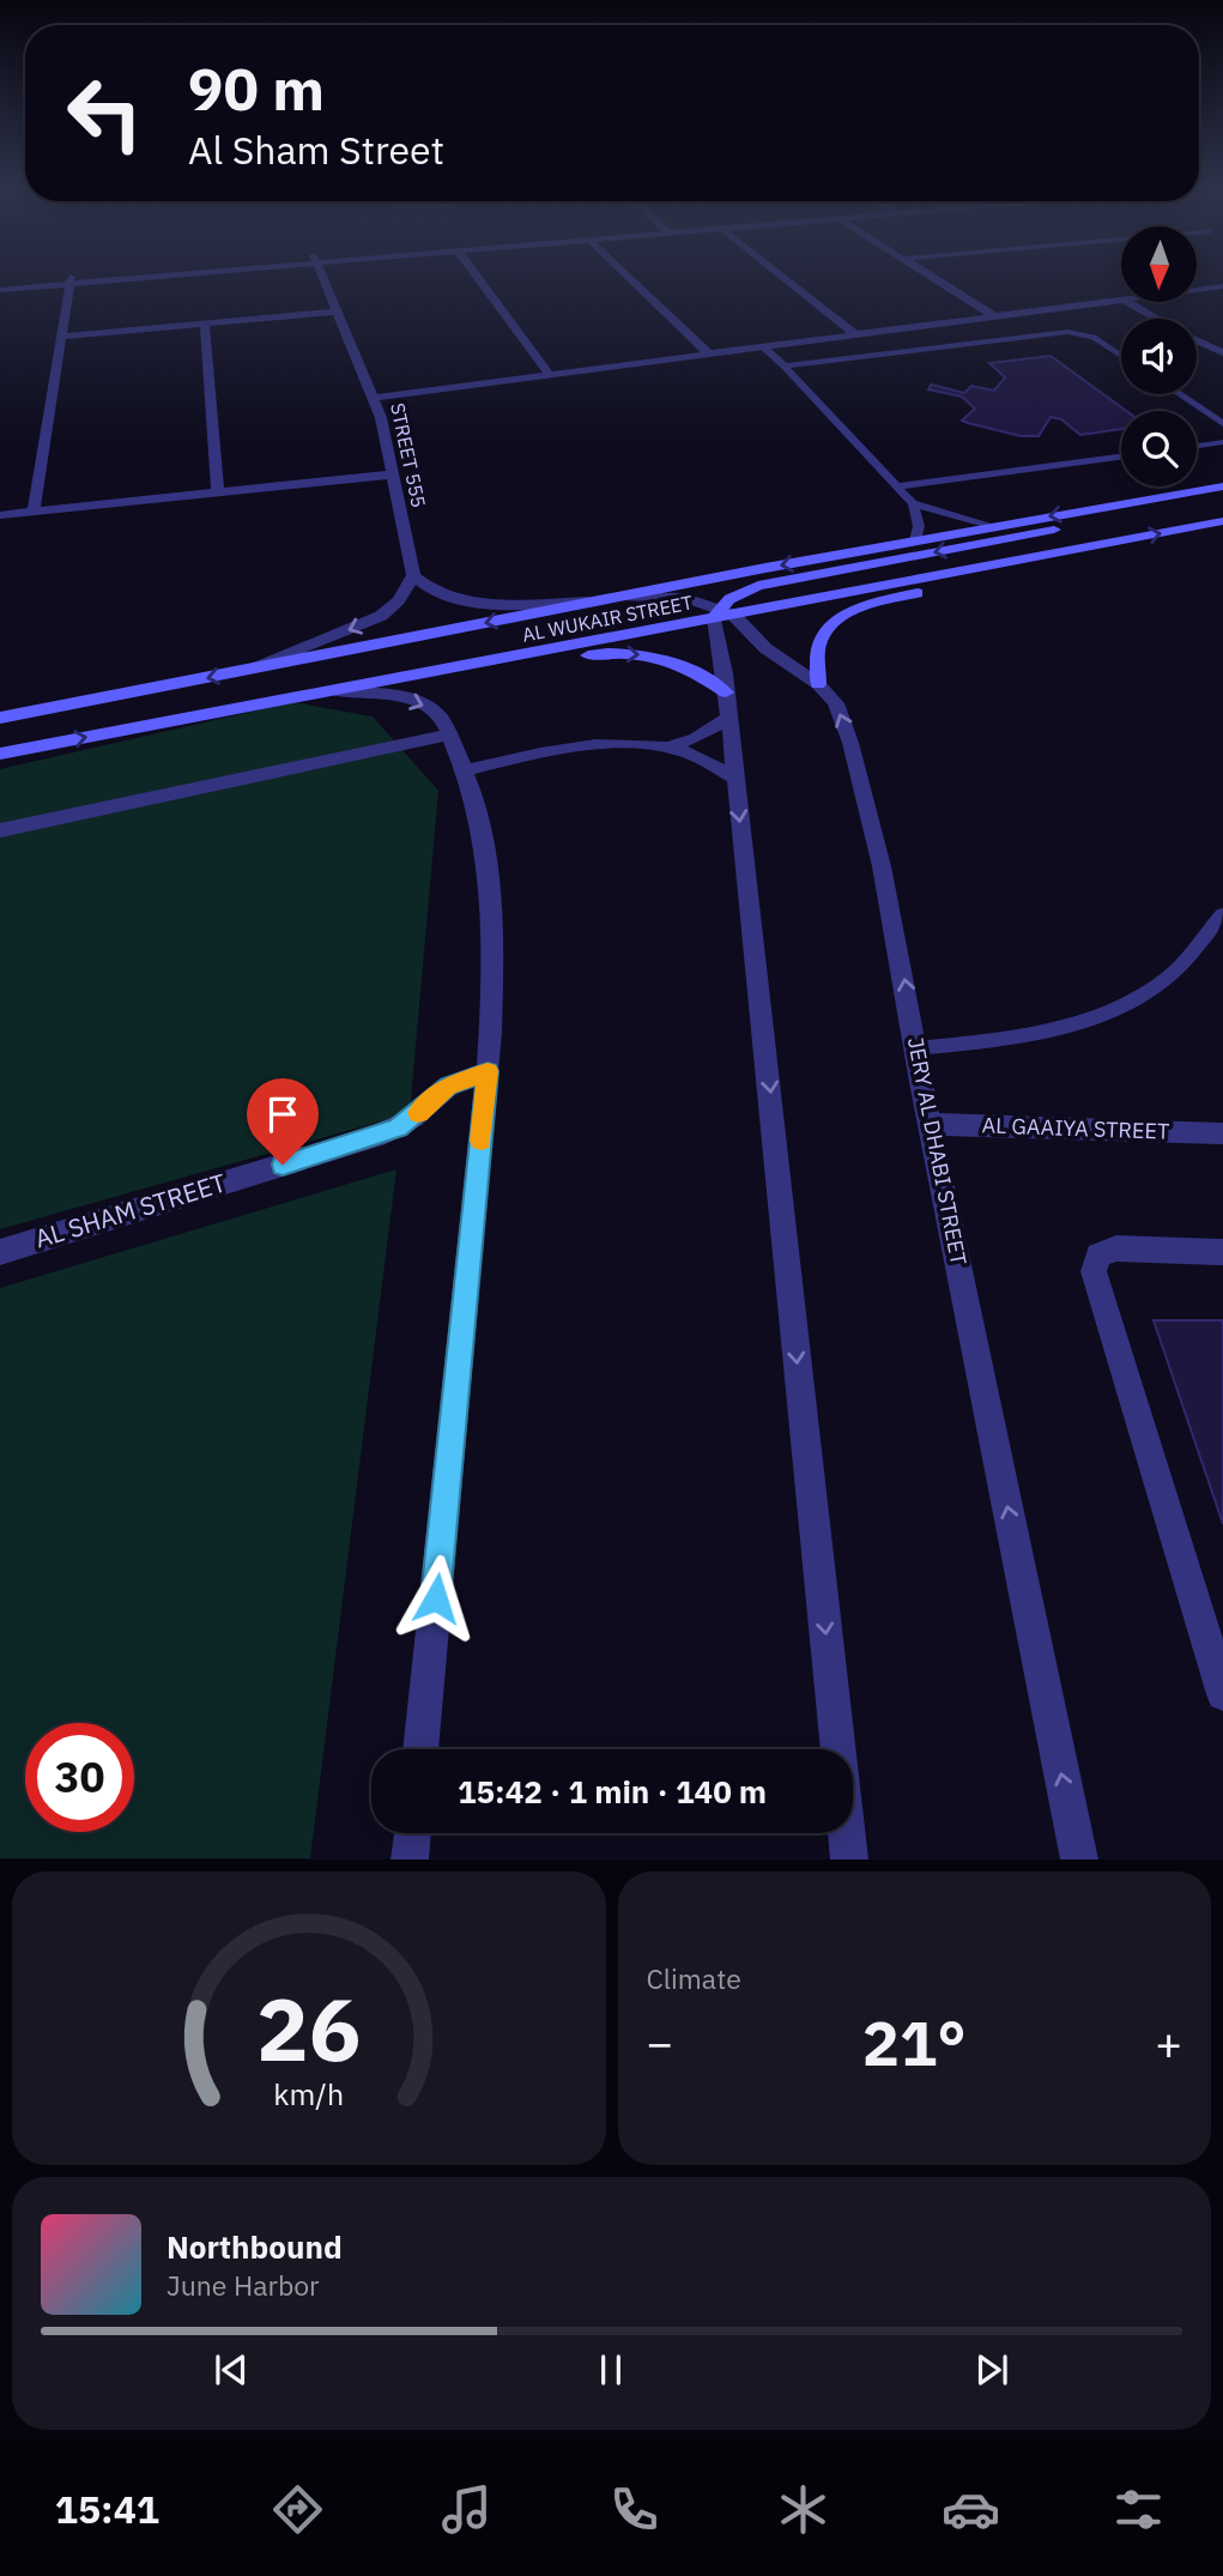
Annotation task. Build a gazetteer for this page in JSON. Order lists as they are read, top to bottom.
{
  "streets": {
    "main road": ["AL WUKAIR STREET"],
    "street": [
      "STREET 555",
      "AL GAAIYA STREET",
      "JERY AL DHABI STREET",
      "AL SHAM STREET"
    ]
  },
  "crossings": [
    ["AL WUKAIR STREET", "JERY AL DHABI STREET"],
    ["AL GAAIYA STREET", "JERY AL DHABI STREET"]
  ],
  "north": "bottom",
  "page": {
    "turn": ["90 m", "Al Sham Street"],
    "limit": "30",
    "trip": "15:42 · 1 min · 140 m",
    "tile": "Climate",
    "heat": ["−", "21°", "+"],
    "song": ["Northbound", "June Harbor"],
    "tabs": "15:41",
    "gauge": ["26", "km/h"]
  }
}
